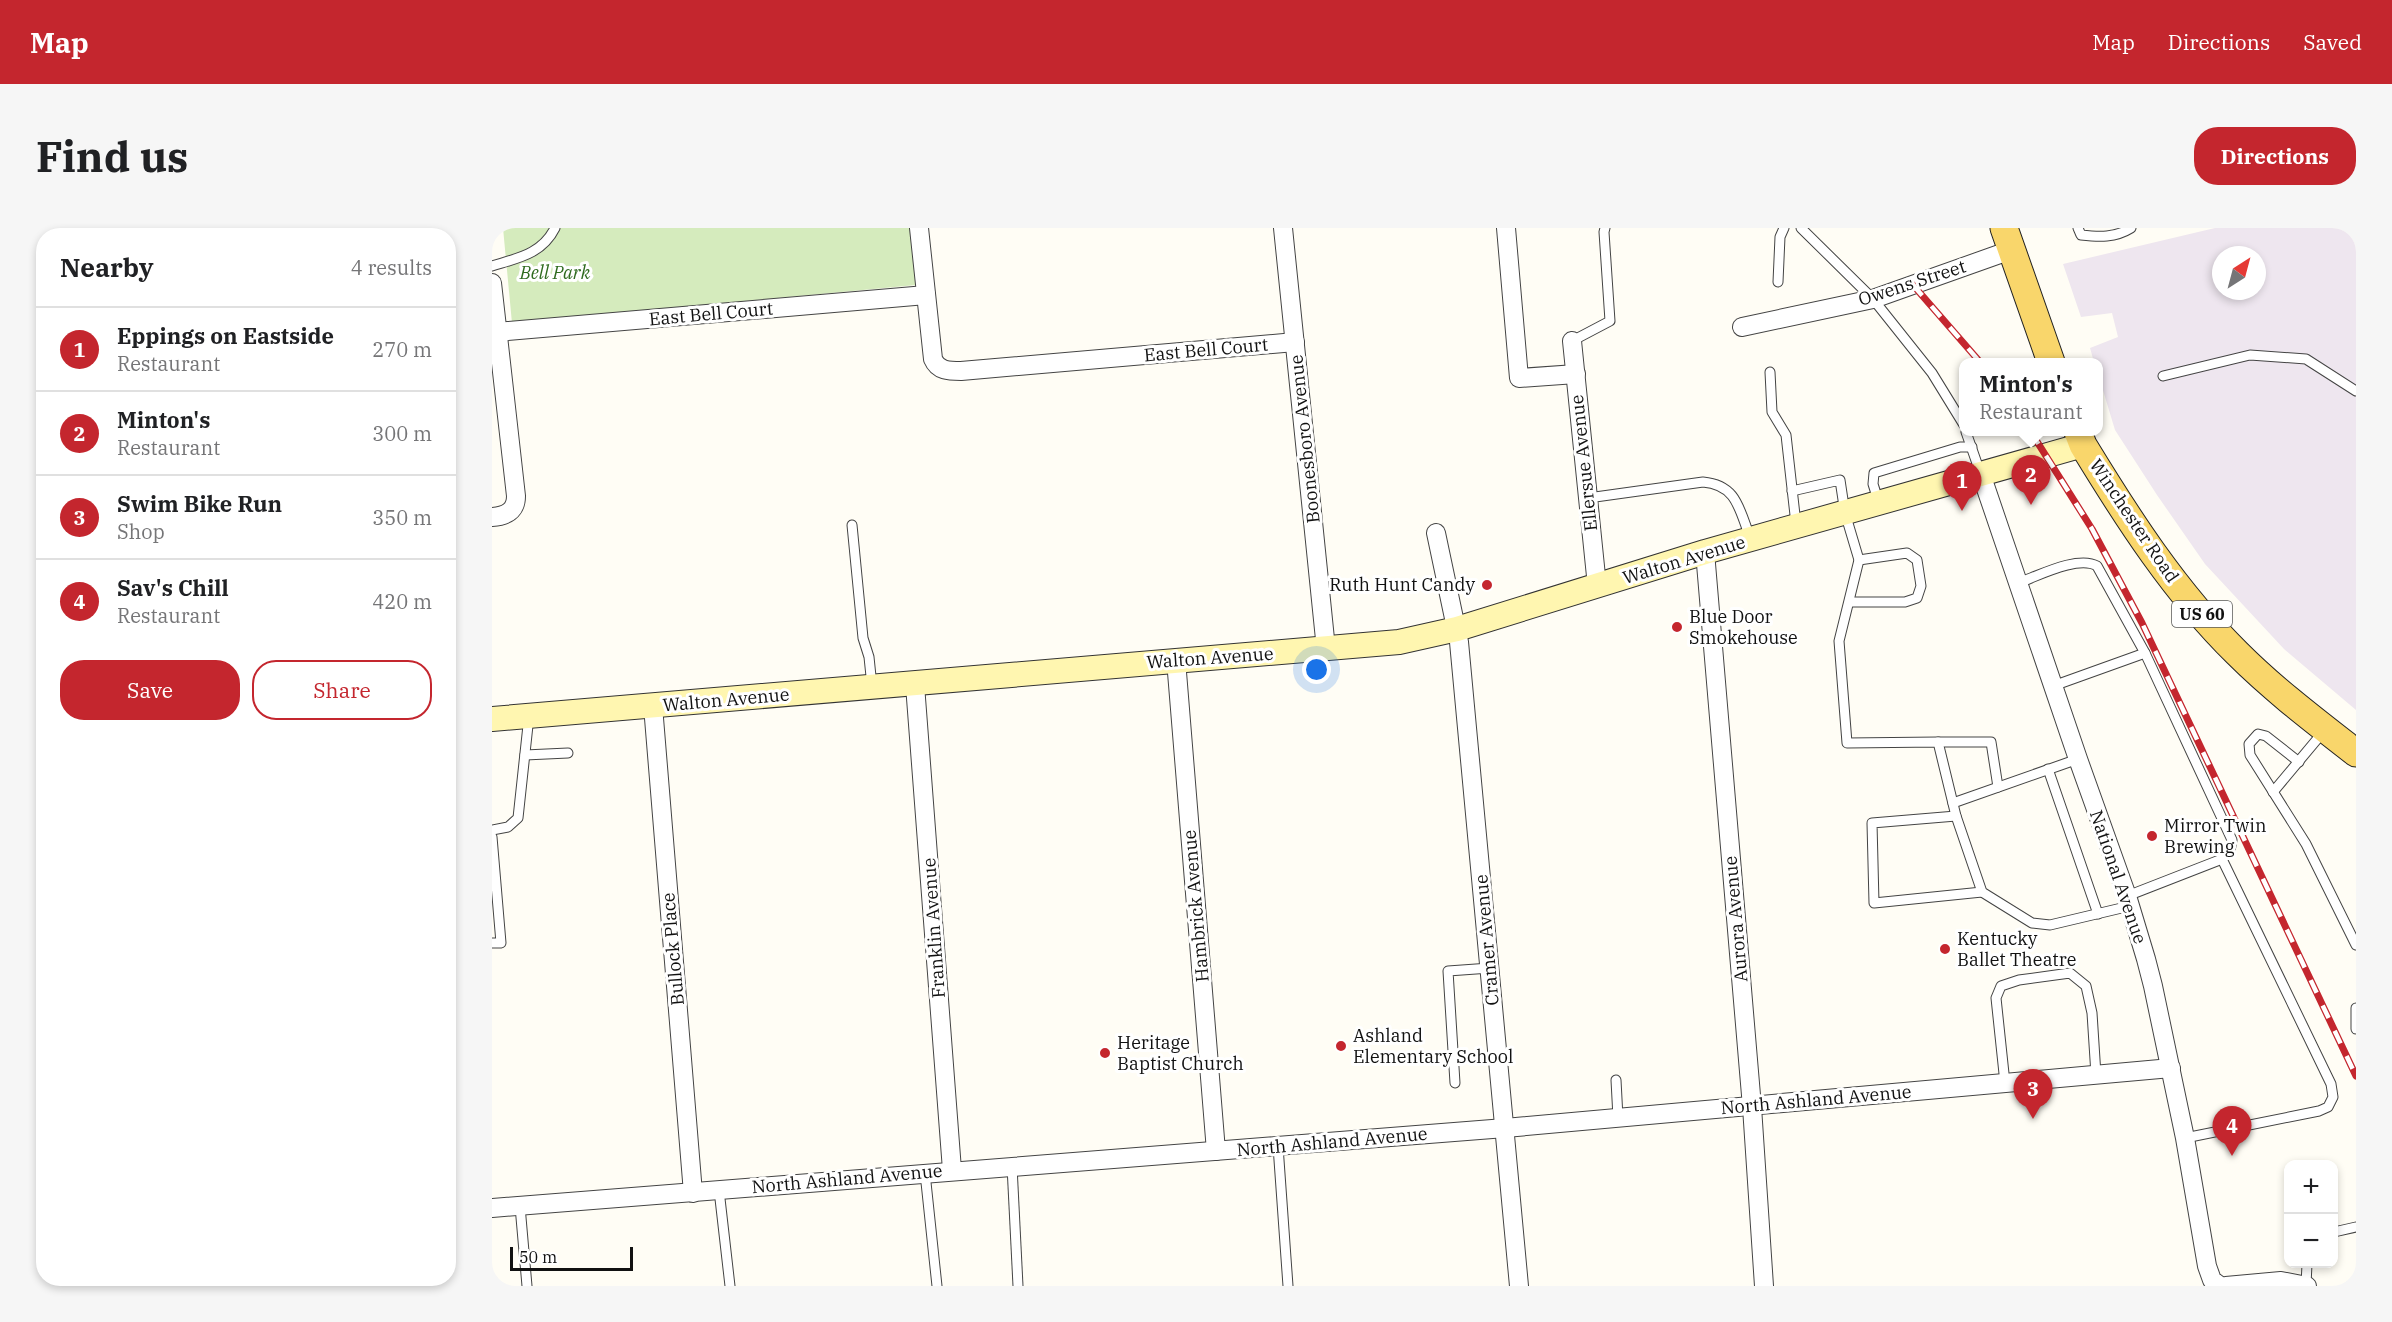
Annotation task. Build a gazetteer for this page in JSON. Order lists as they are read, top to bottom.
{
  "streets": {
    "main road": ["Winchester Road", "US 60"],
    "street": [
      "Owens Street",
      "East Bell Court",
      "Boonesboro Avenue",
      "Ellersue Avenue",
      "Walton Avenue",
      "National Avenue",
      "Hambrick Avenue",
      "Aurora Avenue",
      "Franklin Avenue",
      "Cramer Avenue",
      "Bullock Place",
      "North Ashland Avenue"
    ]
  },
  "crossings": [
    ["East Bell Court", "Boonesboro Avenue"],
    ["Boonesboro Avenue", "Walton Avenue"],
    ["Ellersue Avenue", "Walton Avenue"],
    ["Winchester Road", "Walton Avenue"],
    ["Walton Avenue", "National Avenue"],
    ["Walton Avenue", "Hambrick Avenue"],
    ["Walton Avenue", "Aurora Avenue"],
    ["Walton Avenue", "Franklin Avenue"],
    ["Walton Avenue", "Cramer Avenue"],
    ["Walton Avenue", "Bullock Place"],
    ["National Avenue", "North Ashland Avenue"],
    ["Hambrick Avenue", "North Ashland Avenue"],
    ["Aurora Avenue", "North Ashland Avenue"],
    ["Franklin Avenue", "North Ashland Avenue"],
    ["Cramer Avenue", "North Ashland Avenue"],
    ["Bullock Place", "North Ashland Avenue"]
  ],
  "parks": ["Bell Park"],
  "places": [
    "Ruth Hunt Candy",
    "Blue Door Smokehouse",
    "Mirror Twin Brewing",
    "Kentucky Ballet Theatre",
    "Ashland Elementary School",
    "Heritage Baptist Church"
  ],
  "scale_bar": "50 m",
  "north": "top right",
  "page": {
    "header": "Map",
    "nav": ["Map", "Directions", "Saved"],
    "buttons": [
      "Directions",
      ["Save", "Share"]
    ],
    "title": "Find us",
    "heading": ["Nearby", "4 results"],
    "list": [
      {
        "mark": "1",
        "name": "Eppings on Eastside",
        "note": "Restaurant",
        "value": "270 m"
      },
      {
        "mark": "2",
        "name": "Minton's",
        "note": "Restaurant",
        "value": "300 m"
      },
      {
        "mark": "3",
        "name": "Swim Bike Run",
        "note": "Shop",
        "value": "350 m"
      },
      {
        "mark": "4",
        "name": "Sav's Chill",
        "note": "Restaurant",
        "value": "420 m"
      }
    ],
    "popup": ["Minton's", "Restaurant"],
    "pins": [
      "2",
      "1",
      "3",
      "4"
    ],
    "map_buttons": ["+", "−"],
    "scale": "50 m"
  }
}
